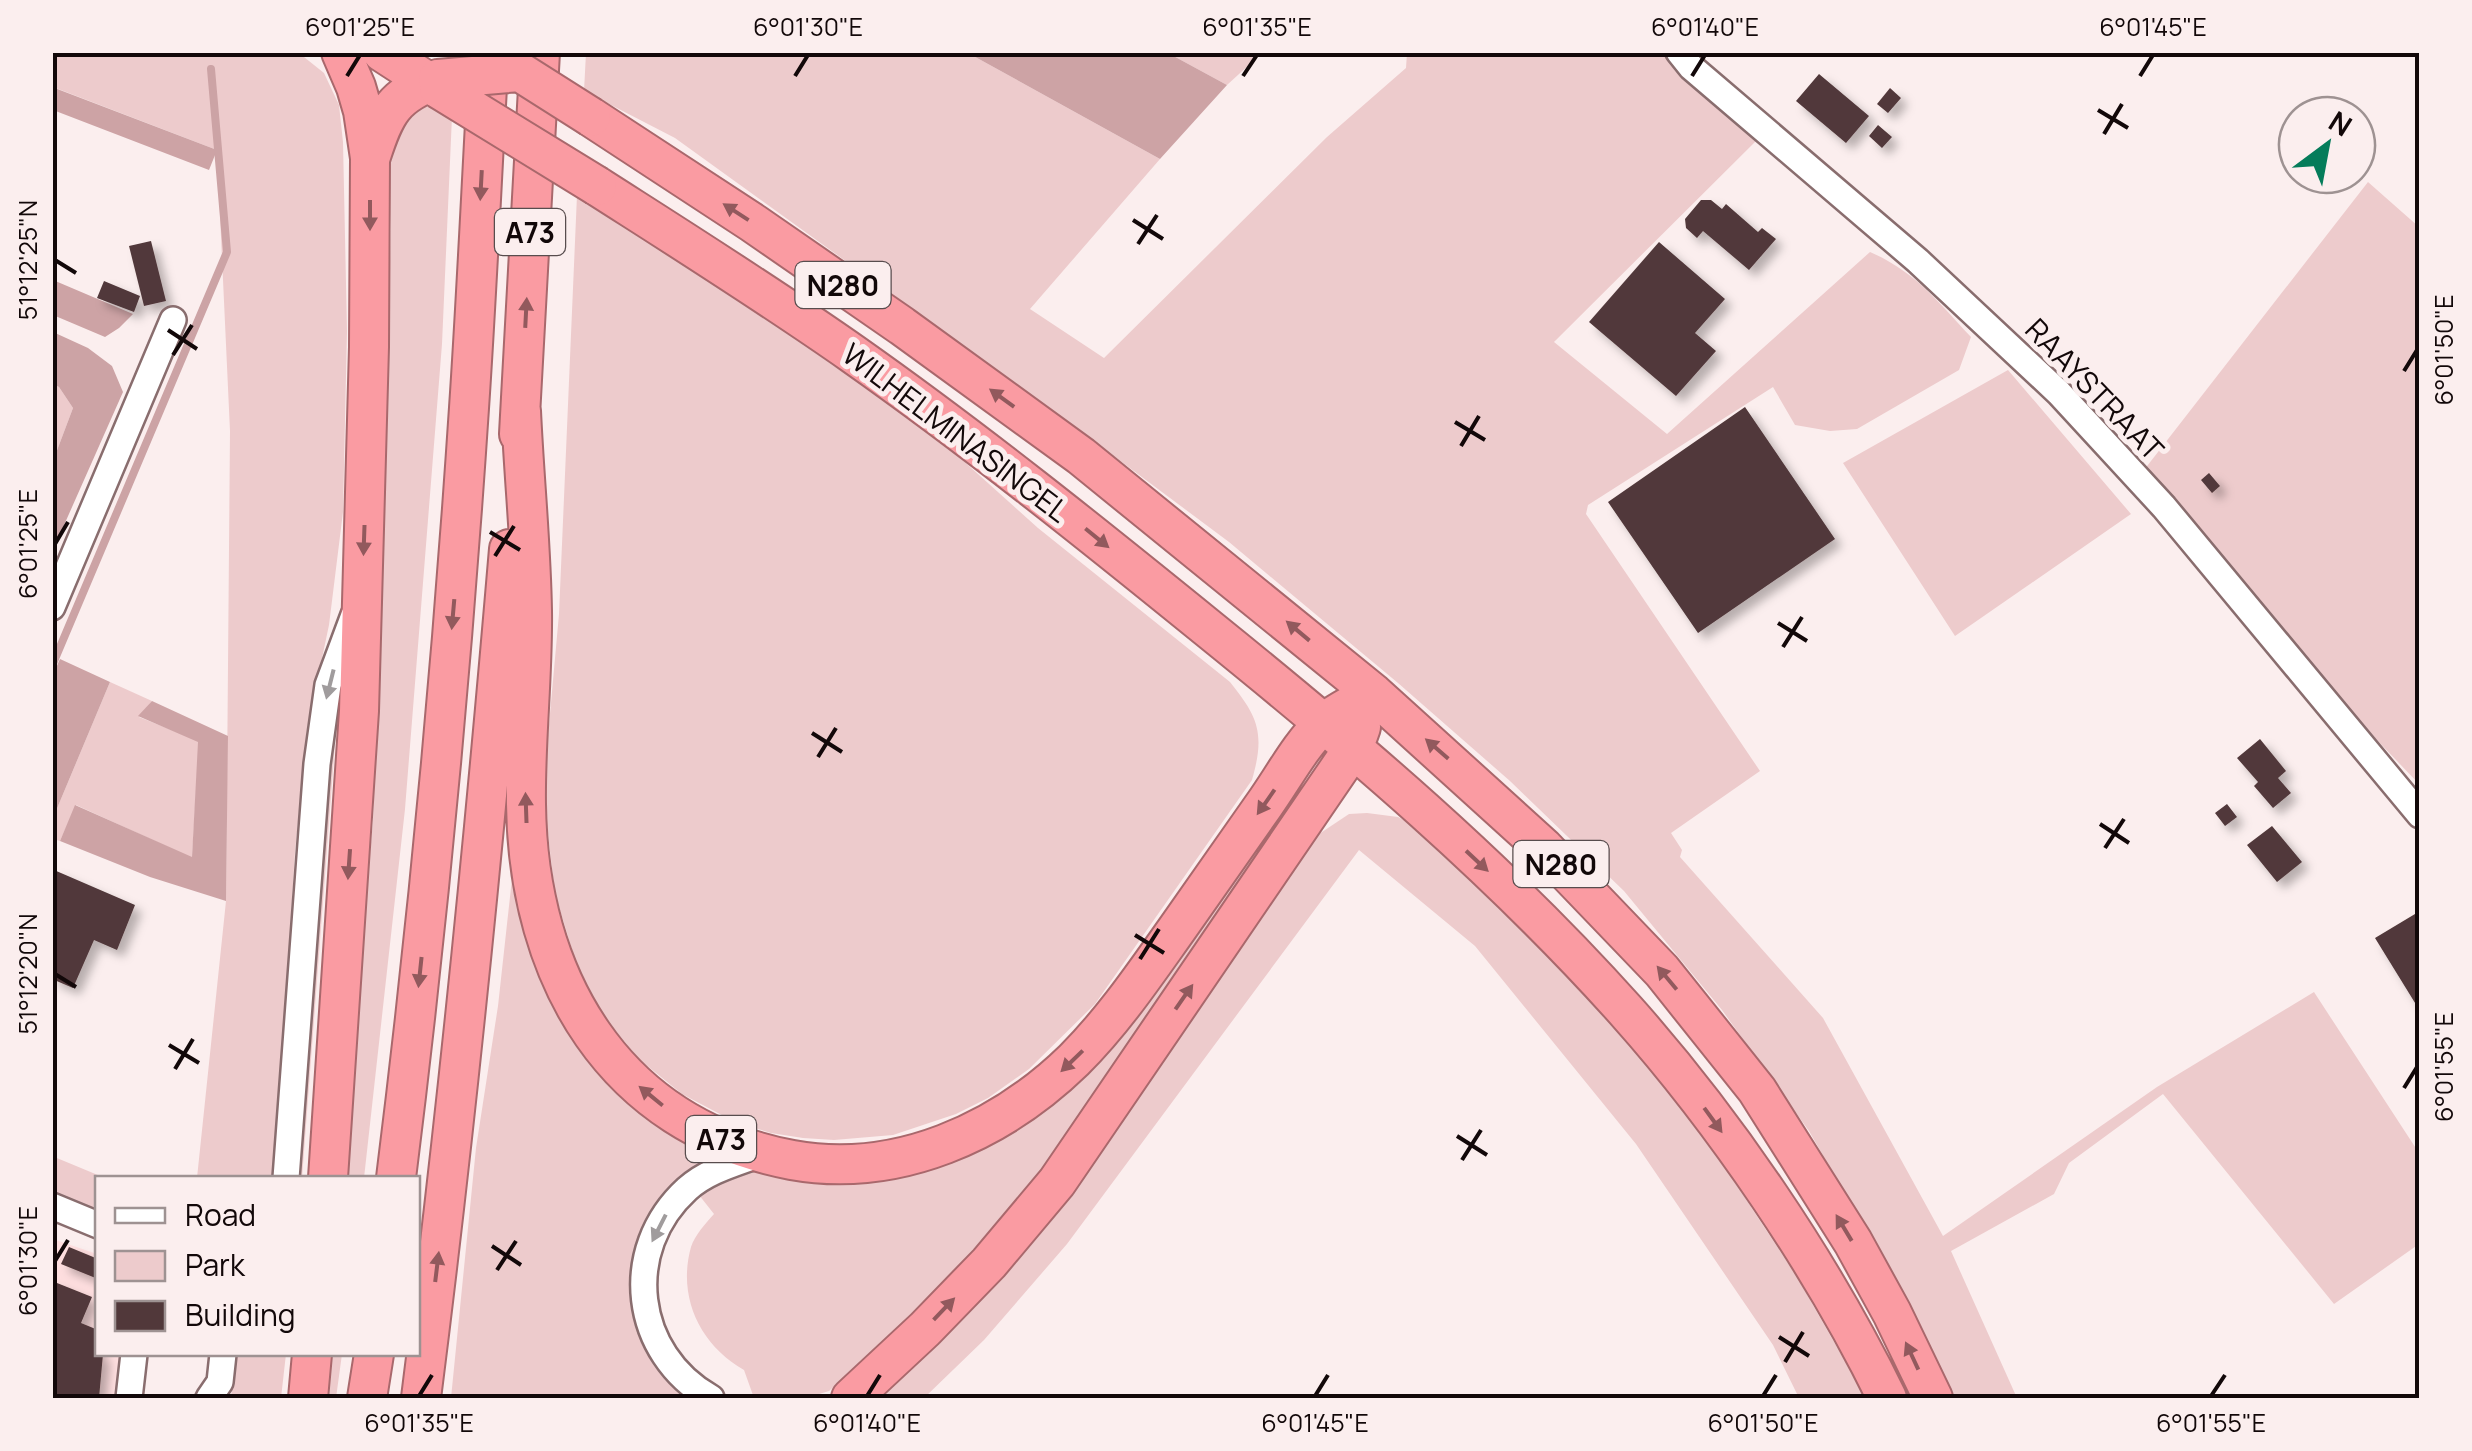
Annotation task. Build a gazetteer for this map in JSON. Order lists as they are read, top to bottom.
{
  "streets": {
    "highway": ["A73", "N280", "WILHELMINASINGEL"],
    "street": ["RAAYSTRAAT"]
  },
  "crossings": [
    ["A73", "N280"],
    ["A73", "WILHELMINASINGEL"],
    ["N280", "WILHELMINASINGEL"]
  ],
  "legend": ["Road", "Park", "Building"],
  "north": "top right",
  "coordinates": [
    "6°01'25\"E",
    "6°01'30\"E",
    "6°01'35\"E",
    "6°01'40\"E",
    "6°01'45\"E",
    "51°12'25\"N",
    "6°01'50\"E",
    "51°12'20\"N",
    "6°01'55\"E"
  ]
}
